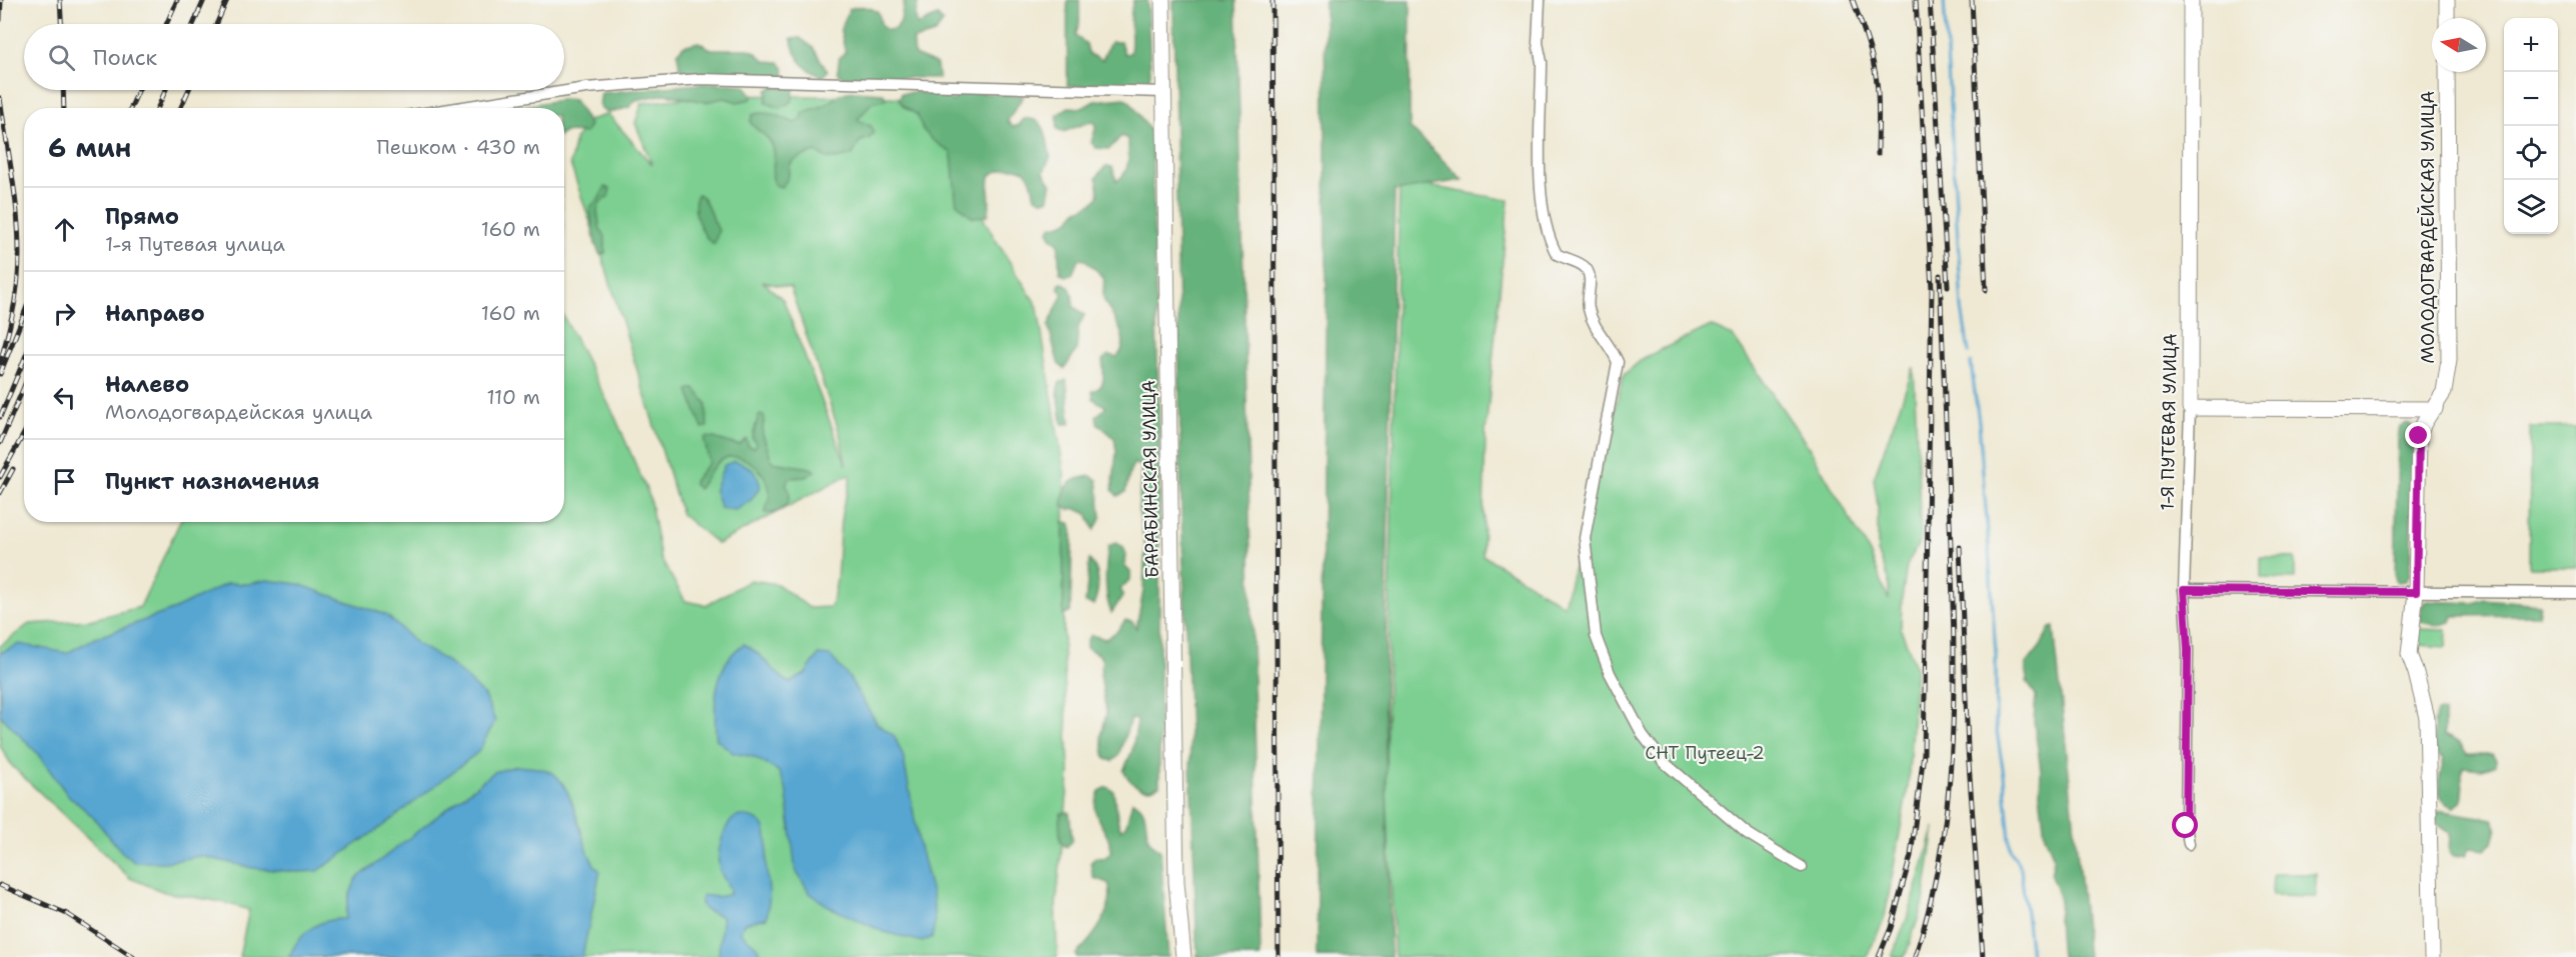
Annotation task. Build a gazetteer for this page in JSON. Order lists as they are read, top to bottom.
{
  "streets": {
    "street": ["МОЛОДОГВАРДЕЙСКАЯ УЛИЦА", "1-Я ПУТЕВАЯ УЛИЦА", "БАРАБИНСКАЯ УЛИЦА"]
  },
  "parks": ["СНТ Путеец-2"],
  "north": "left",
  "page": {
    "map_buttons": ["+", "−"],
    "search": "Поиск",
    "heading": ["6 мин", "Пешком · 430 m"],
    "list": [
      ["Прямо", "1-я Путевая улица", "160 m"],
      ["Направо", "160 m"],
      ["Налево", "Молодогвардейская улица", "110 m"],
      "Пункт назначения"
    ]
  }
}
